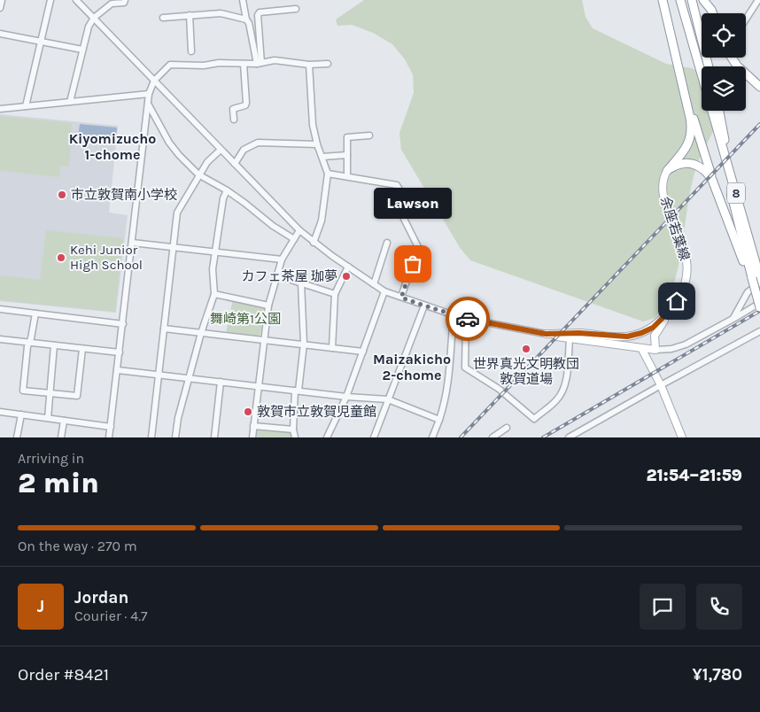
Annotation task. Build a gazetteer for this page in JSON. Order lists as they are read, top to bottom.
{
  "streets": {
    "highway": ["8"],
    "main road": ["余座若葉線"]
  },
  "districts": ["Kiyomizucho 1-chome", "Maizakicho 2-chome"],
  "parks": ["舞崎第1公園"],
  "places": [
    "市立敦賀南小学校",
    "Kehi Junior High School",
    "Lawson",
    "カフェ茶屋 珈夢",
    "世界真光文明教団 敦賀道場",
    "敦賀市立敦賀児童館"
  ],
  "page": {
    "bubble": "Lawson",
    "heading": ["2 min", "Arriving in", "21:54–21:59"],
    "panel": [
      "Jordan",
      "Courier · 4.7",
      "Order #8421",
      "¥1,780"
    ],
    "bar": "On the way · 270 m",
    "round": "J"
  }
}
